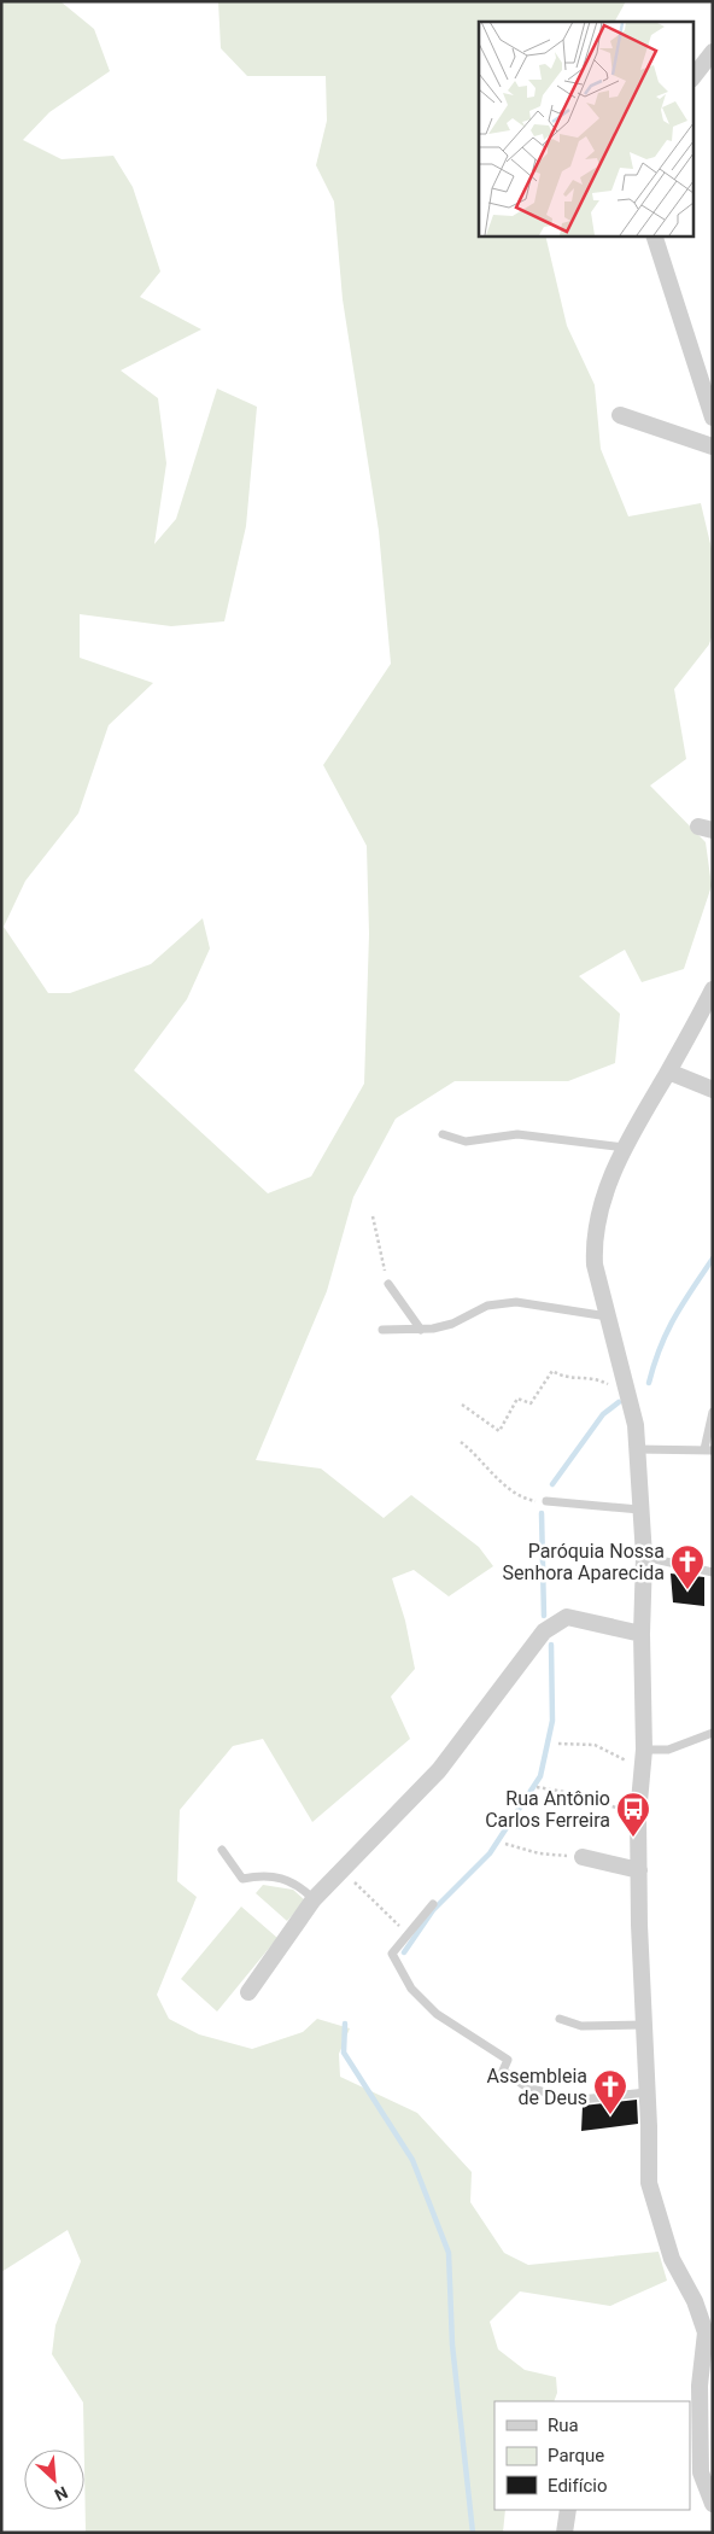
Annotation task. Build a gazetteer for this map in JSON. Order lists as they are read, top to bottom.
{
  "places": {
    "church": ["Paróquia Nossa Senhora Aparecida", "Assembleia de Deus"],
    "bus stop": ["Rua Antônio Carlos Ferreira"]
  },
  "legend": ["Rua", "Parque", "Edifício"],
  "north": "bottom right"
}
